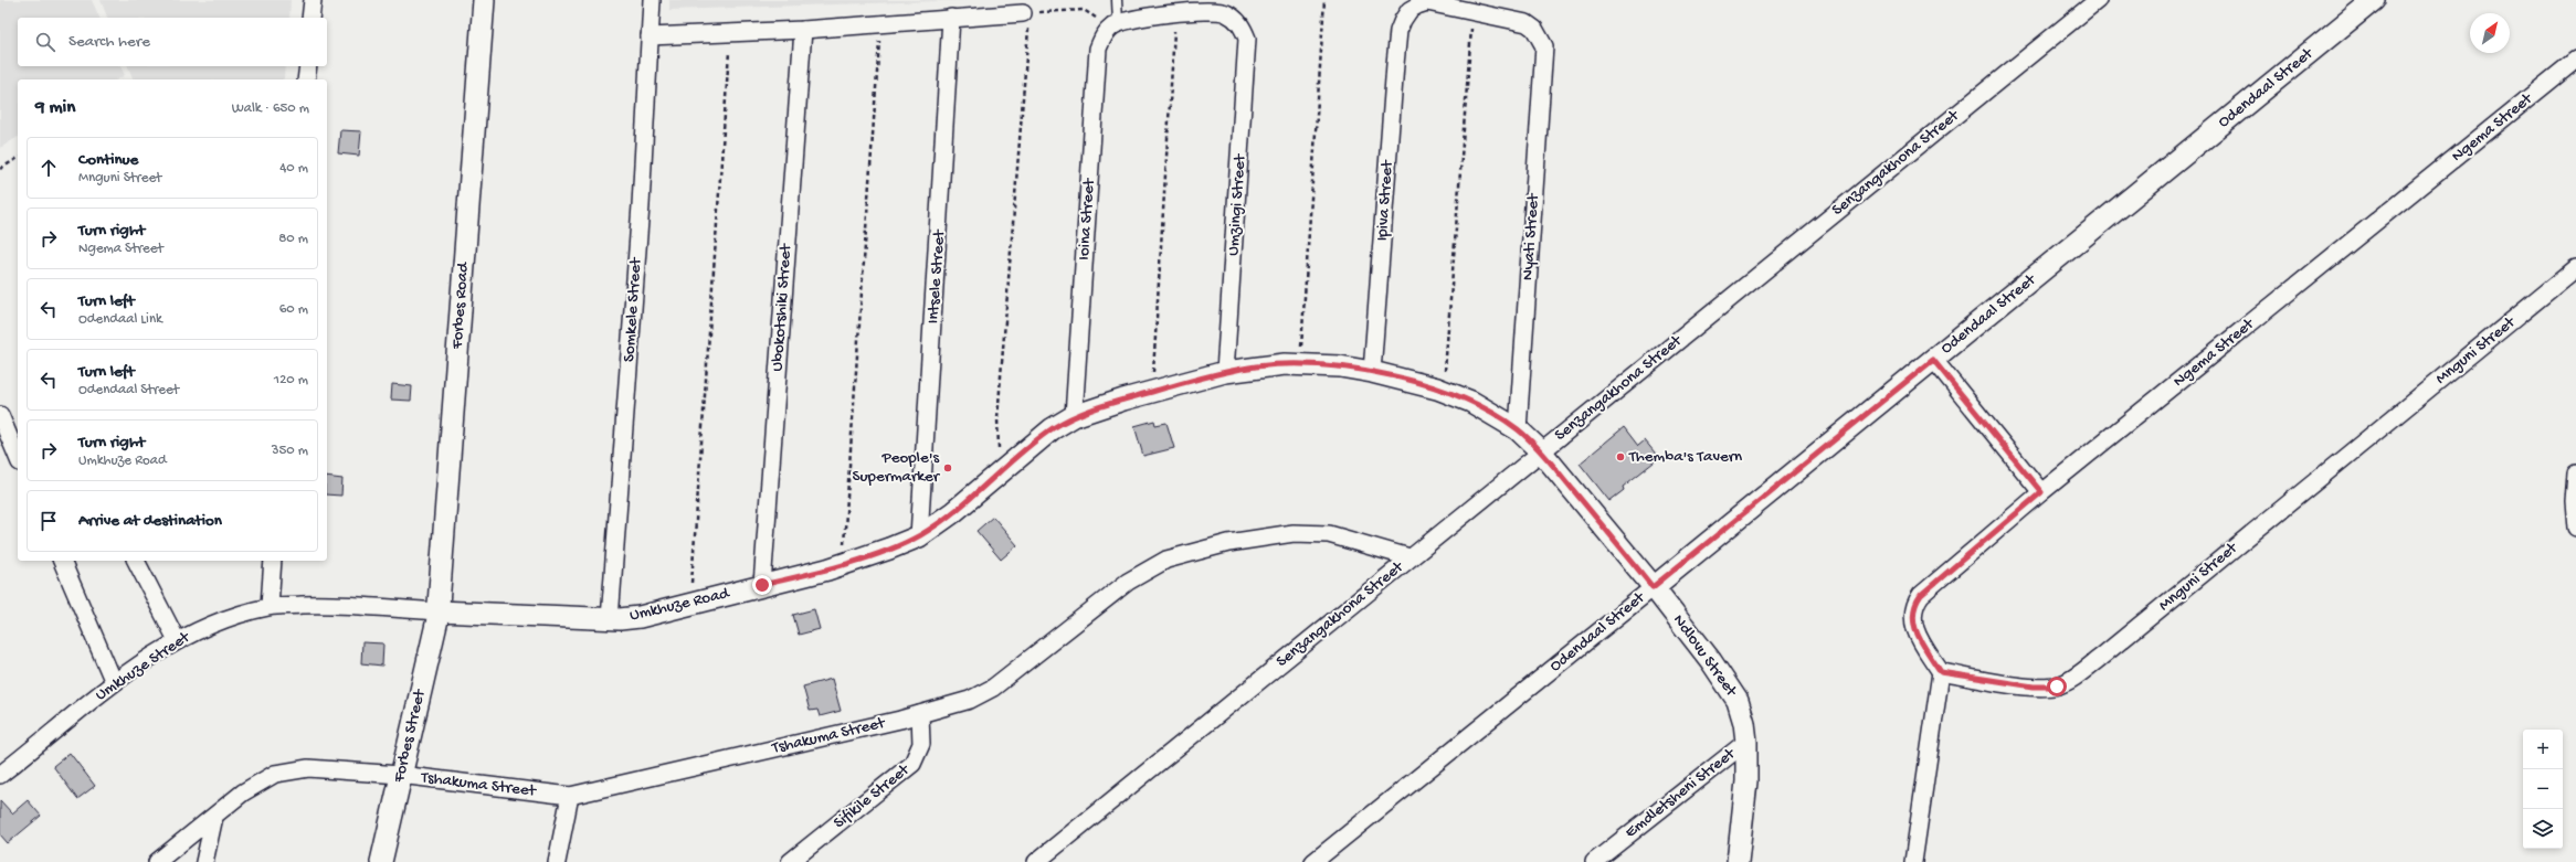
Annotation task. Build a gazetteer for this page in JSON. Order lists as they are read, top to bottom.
{
  "streets": {
    "street": [
      "Odendaal Street",
      "Ngema Street",
      "Senzangakhona Street",
      "Ipiva Street",
      "Umzingi Street",
      "Ioina Street",
      "Nyati Street",
      "Intsele Street",
      "Forbes Road",
      "Ubokotshiki Street",
      "Somkele Street",
      "Mnguni Street",
      "Umkhuze Road",
      "Ndlovu Street",
      "Umkhuze Street",
      "Forbes Street",
      "Tshakuma Street",
      "Emdletsheni Street",
      "Sifikile Street"
    ]
  },
  "crossings": [
    ["Odendaal Street", "Umkhuze Road"],
    ["Odendaal Street", "Ndlovu Street"],
    ["Ngema Street", "Mnguni Street"],
    ["Senzangakhona Street", "Umkhuze Road"],
    ["Senzangakhona Street", "Tshakuma Street"],
    ["Ipiva Street", "Nyati Street"],
    ["Ipiva Street", "Umkhuze Road"],
    ["Umzingi Street", "Umkhuze Road"],
    ["Ioina Street", "Umkhuze Road"],
    ["Nyati Street", "Umkhuze Road"],
    ["Intsele Street", "Umkhuze Road"],
    ["Forbes Road", "Umkhuze Road"],
    ["Forbes Road", "Umkhuze Street"],
    ["Forbes Road", "Forbes Street"],
    ["Ubokotshiki Street", "Umkhuze Road"],
    ["Somkele Street", "Umkhuze Road"],
    ["Umkhuze Road", "Ndlovu Street"],
    ["Umkhuze Road", "Umkhuze Street"],
    ["Umkhuze Road", "Forbes Street"],
    ["Ndlovu Street", "Emdletsheni Street"],
    ["Umkhuze Street", "Forbes Street"],
    ["Forbes Street", "Tshakuma Street"],
    ["Tshakuma Street", "Sifikile Street"]
  ],
  "places": ["Themba's Tavern", "People's Supermarker"],
  "north": "top right",
  "page": {
    "search": "Search here",
    "heading": ["9 min", "Walk · 650 m"],
    "list": [
      ["Continue", "Mnguni Street", "40 m"],
      ["Turn right", "Ngema Street", "80 m"],
      ["Turn left", "Odendaal Link", "60 m"],
      ["Turn left", "Odendaal Street", "120 m"],
      ["Turn right", "Umkhuze Road", "350 m"],
      "Arrive at destination"
    ],
    "map_buttons": ["+", "−"]
  }
}
